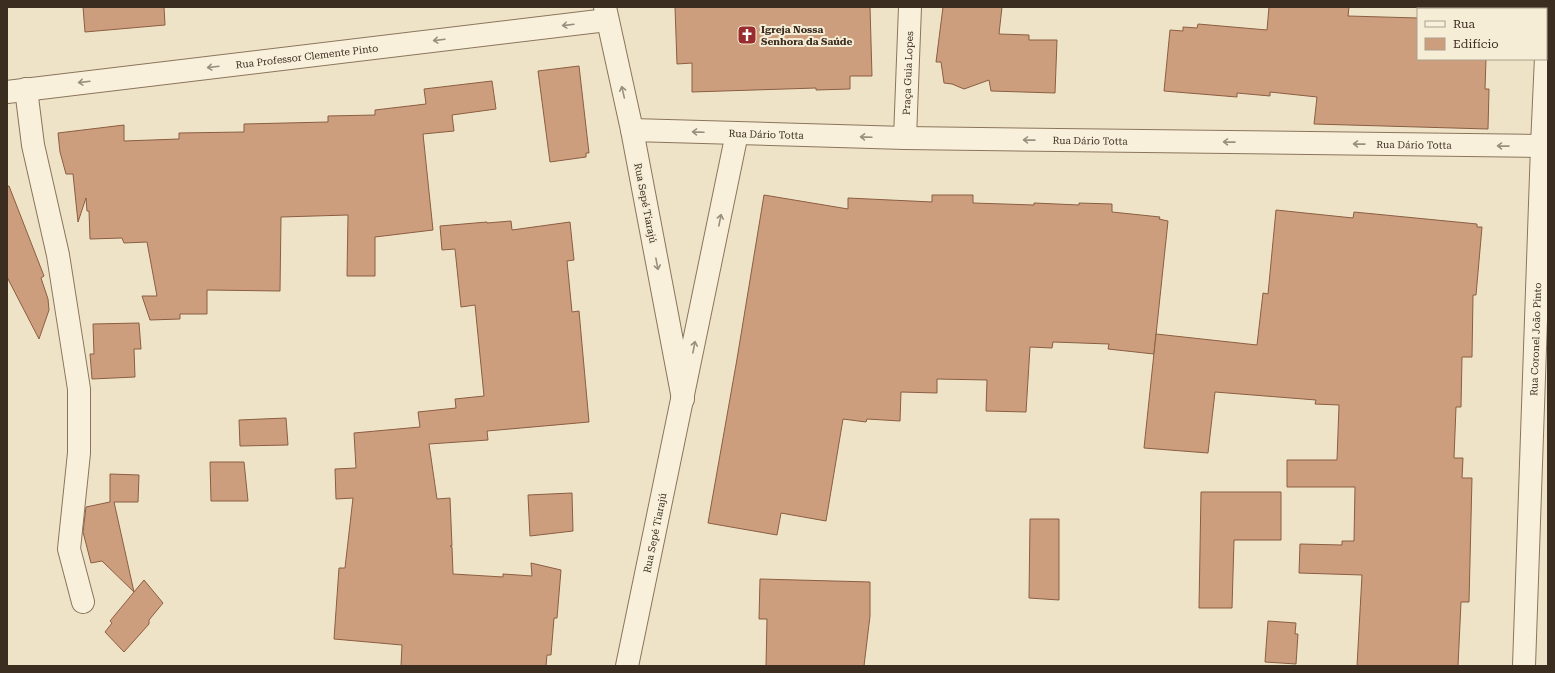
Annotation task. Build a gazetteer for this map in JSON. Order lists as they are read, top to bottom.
{
  "streets": {
    "street": [
      "Rua Professor Clemente Pinto",
      "Praça Guia Lopes",
      "Rua Dário Totta",
      "Rua Sepé Tiarajú",
      "Rua Coronel João Pinto"
    ]
  },
  "crossings": [
    ["Rua Professor Clemente Pinto", "Rua Sepé Tiarajú"],
    ["Praça Guia Lopes", "Rua Dário Totta"],
    ["Rua Dário Totta", "Rua Sepé Tiarajú"],
    ["Rua Dário Totta", "Rua Coronel João Pinto"]
  ],
  "one_way": ["Rua Professor Clemente Pinto", "Rua Dário Totta"],
  "places": {
    "church": ["Igreja Nossa Senhora da Saúde"]
  },
  "legend": ["Rua", "Edifício"]
}
